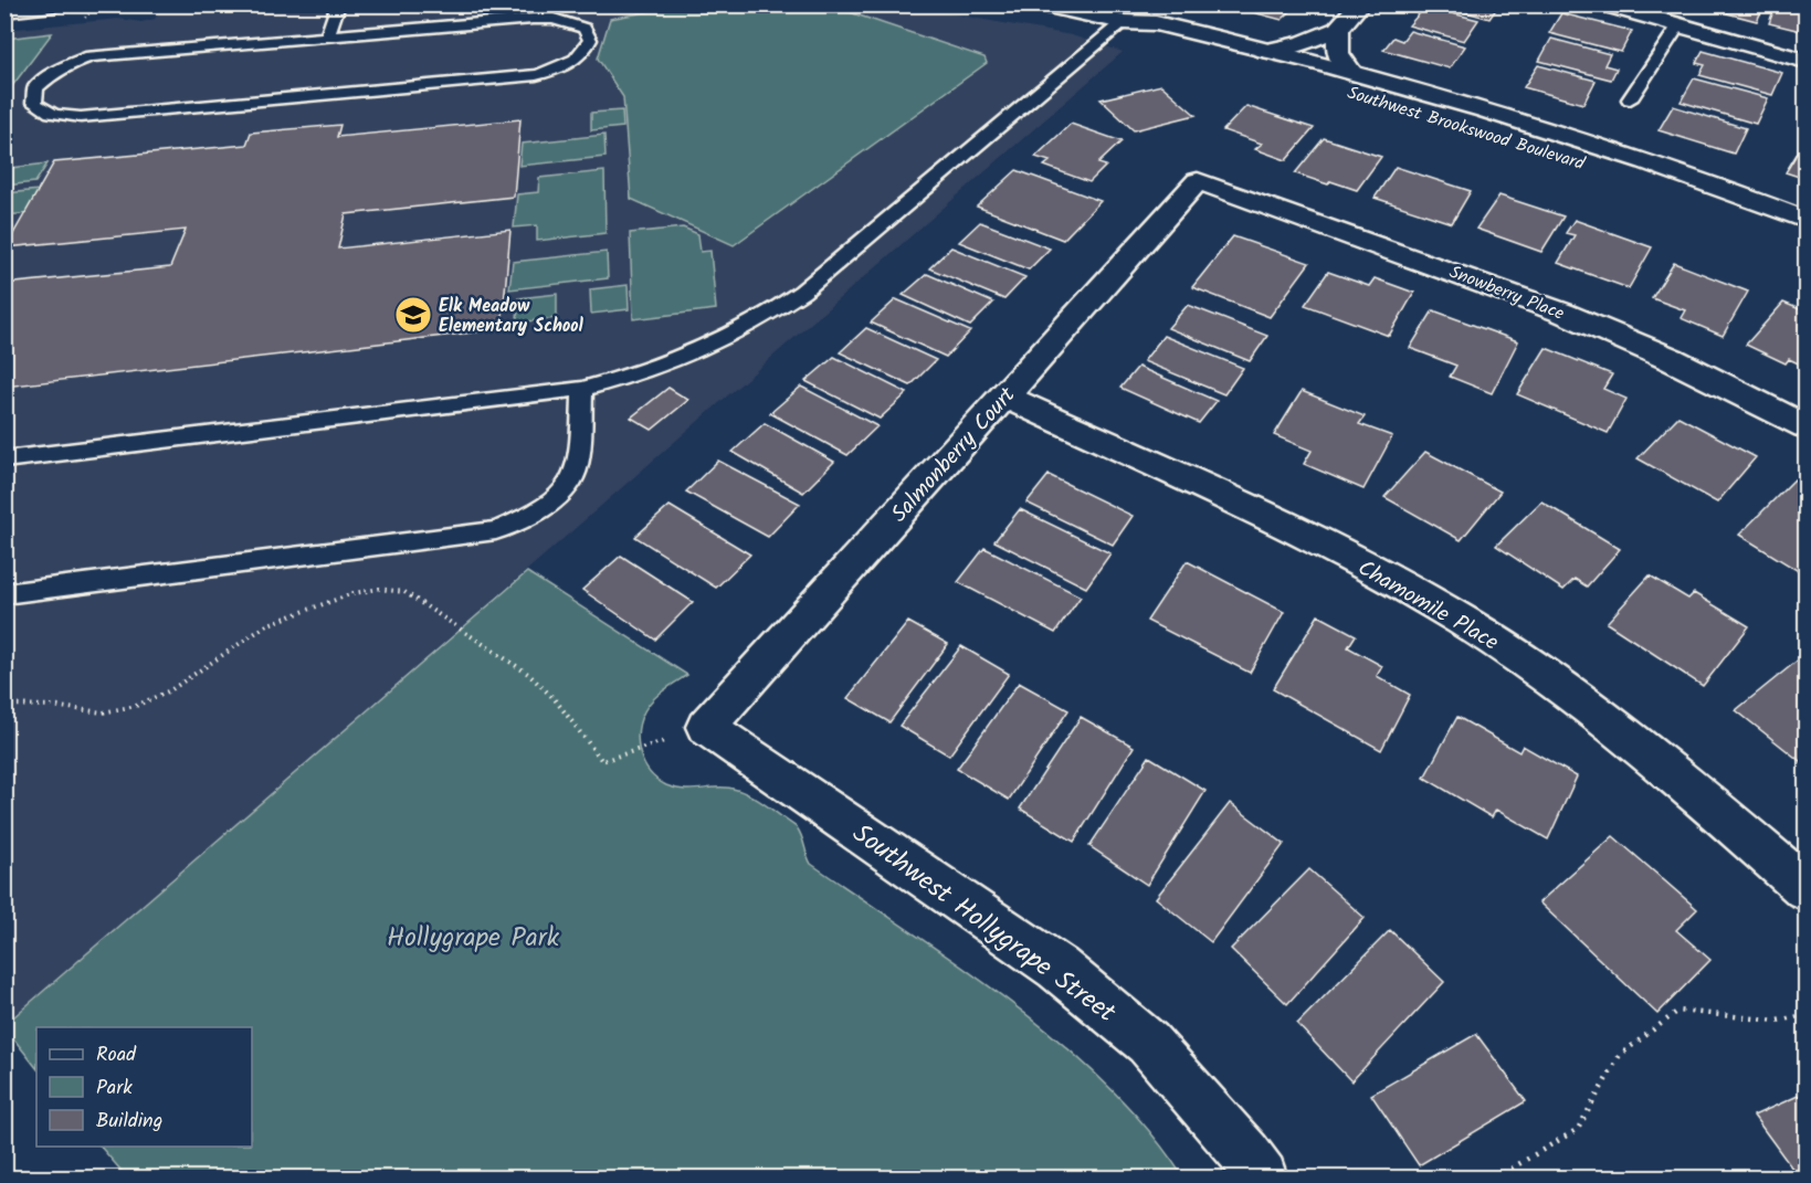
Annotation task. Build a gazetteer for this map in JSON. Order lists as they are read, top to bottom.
{
  "streets": {
    "street": [
      "Southwest Brookswood Boulevard",
      "Snowberry Place",
      "Salmonberry Court",
      "Chamomile Place",
      "Southwest Hollygrape Street"
    ]
  },
  "crossings": [
    ["Snowberry Place", "Salmonberry Court"],
    ["Salmonberry Court", "Chamomile Place"],
    ["Salmonberry Court", "Southwest Hollygrape Street"]
  ],
  "parks": ["Hollygrape Park"],
  "places": {
    "school or university": ["Elk Meadow Elementary School"]
  },
  "legend": ["Road", "Park", "Building"]
}
